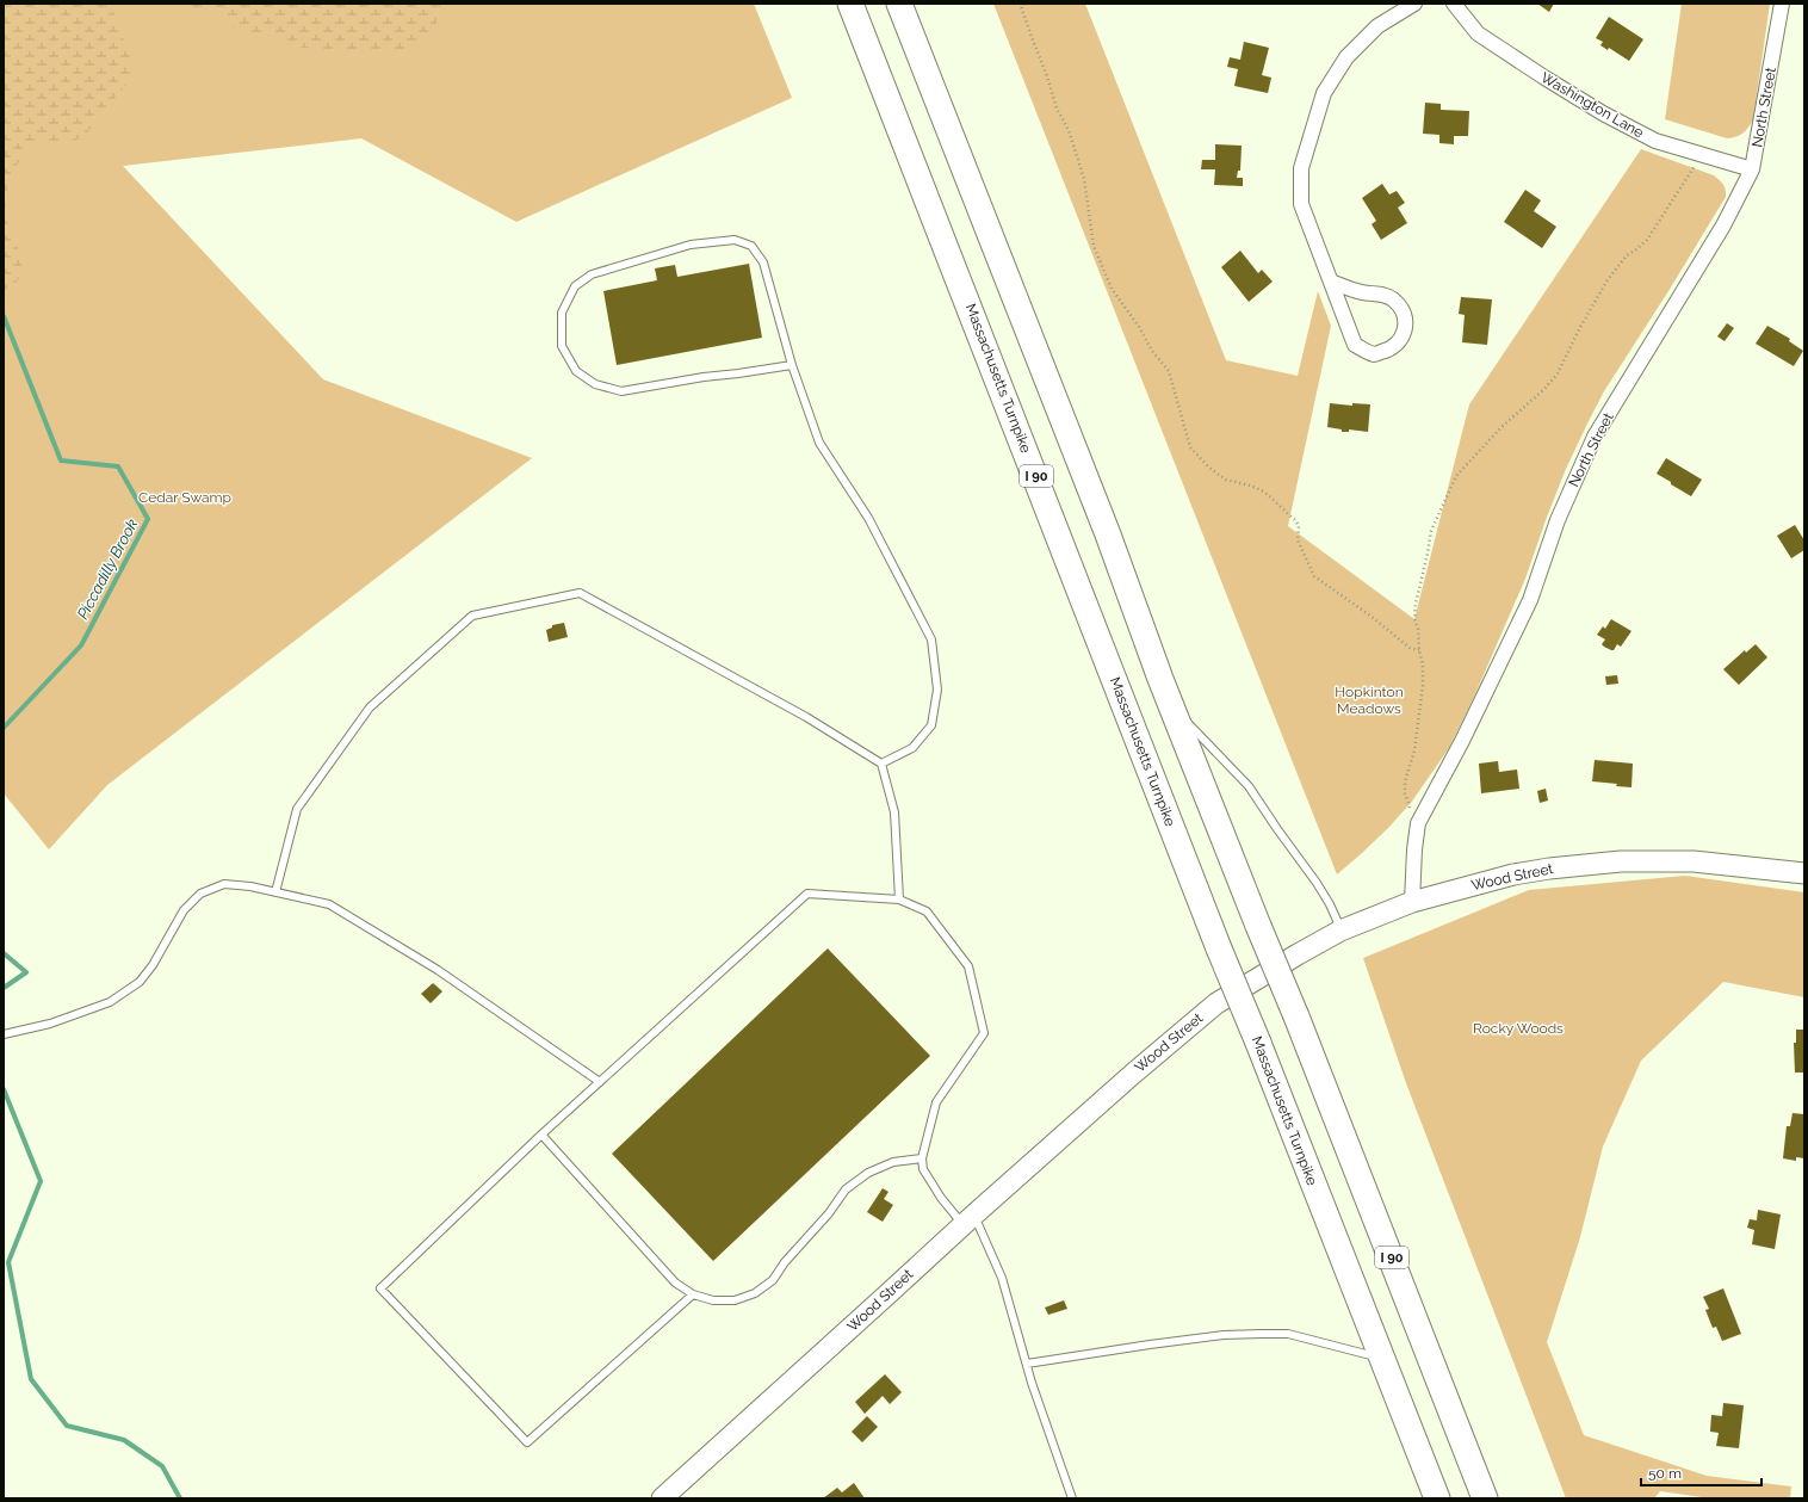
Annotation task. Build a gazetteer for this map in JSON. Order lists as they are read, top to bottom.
{
  "streets": {
    "highway": ["Massachusetts Turnpike", "I 90"],
    "main road": ["Wood Street"],
    "street": ["Washington Lane", "North Street"]
  },
  "crossings": [
    ["Washington Lane", "North Street"],
    ["North Street", "Wood Street"]
  ],
  "water": ["Piccadilly Brook"],
  "parks": ["Cedar Swamp", "Hopkinton Meadows", "Rocky Woods"],
  "scale_bar": "50 m"
}
